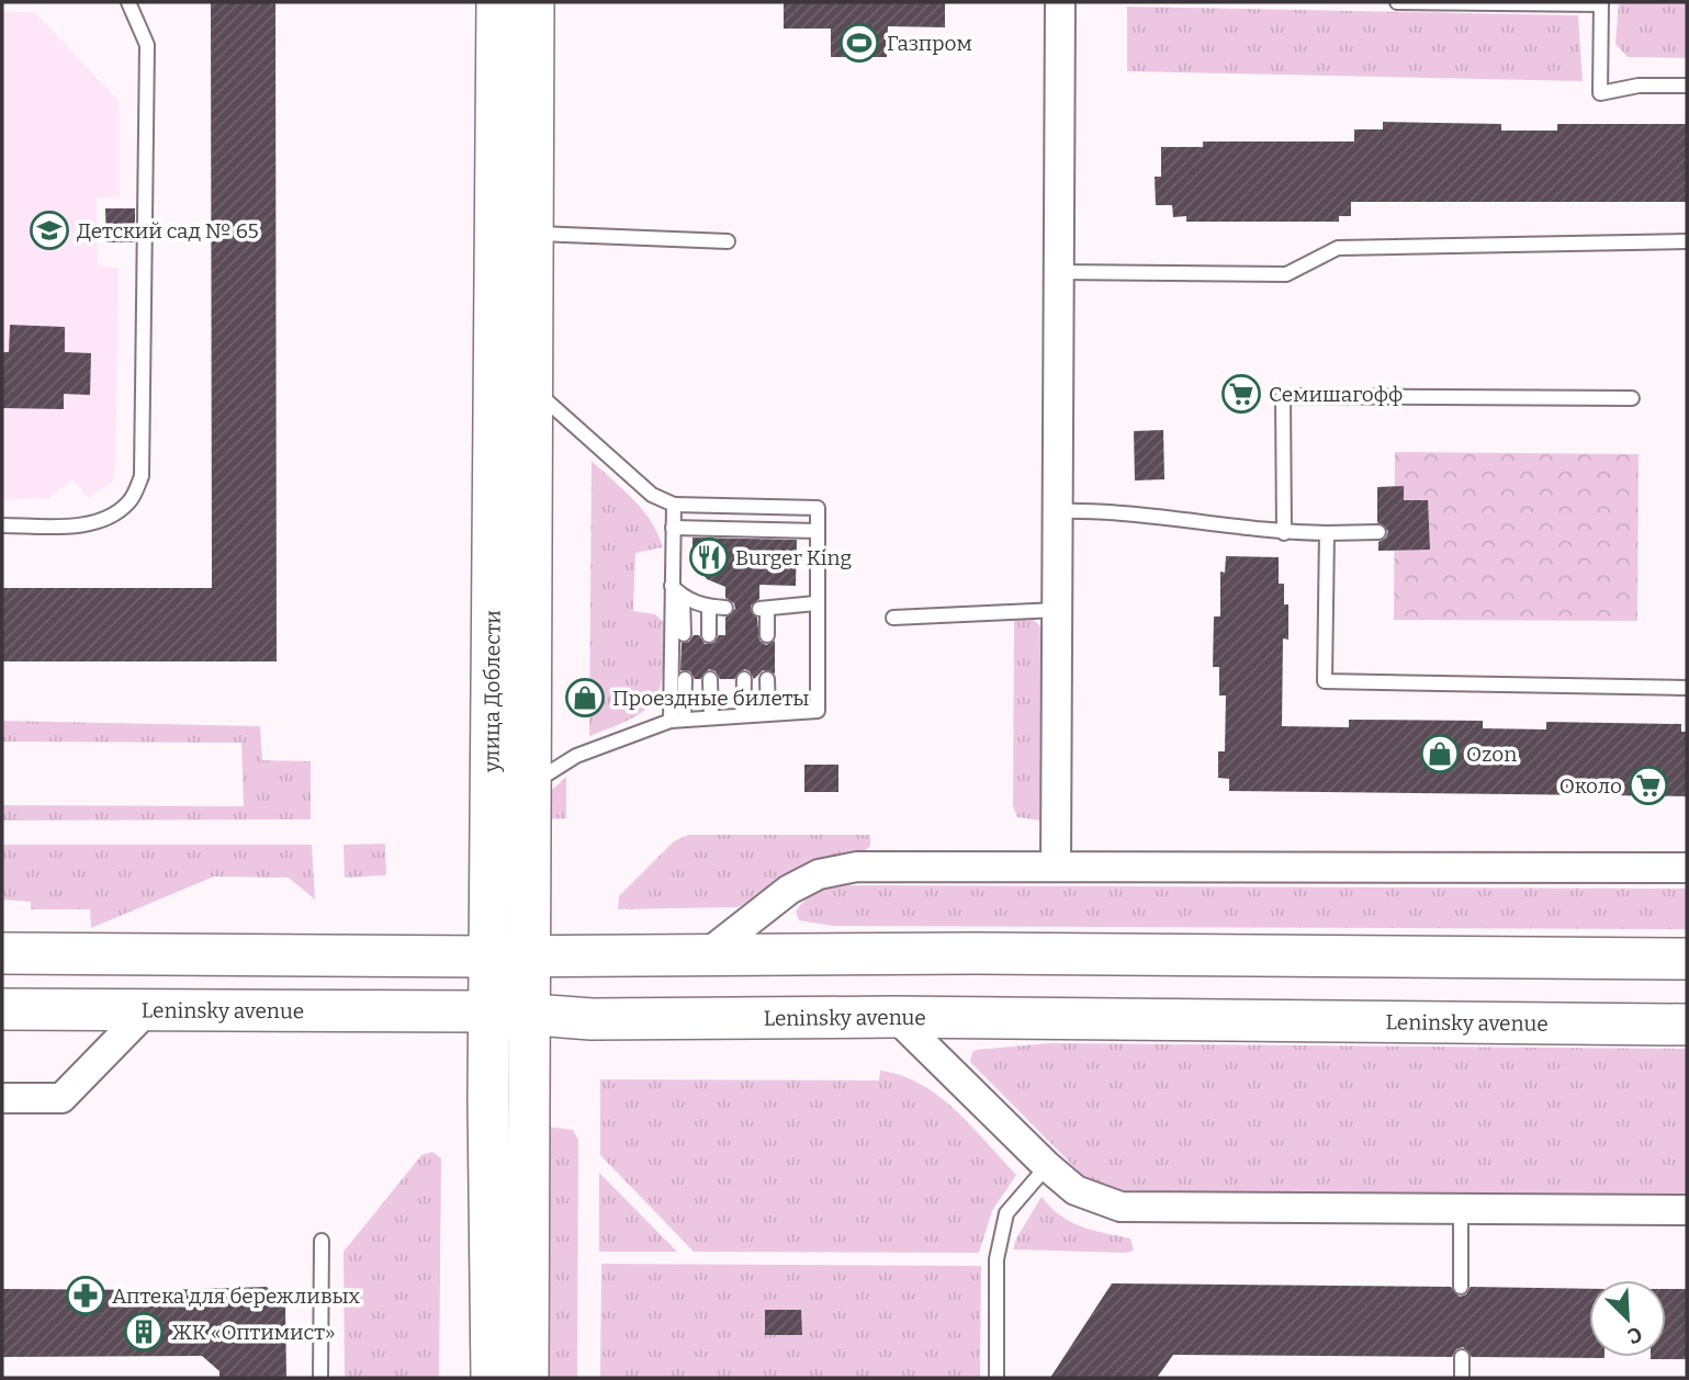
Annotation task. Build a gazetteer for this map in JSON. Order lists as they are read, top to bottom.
{
  "streets": {
    "main road": ["улица Доблести", "Leninsky avenue"]
  },
  "crossings": [
    ["улица Доблести", "Leninsky avenue"]
  ],
  "places": {
    "sports": ["Газпром"],
    "school or university": ["Детский сад № 65"],
    "supermarket": ["Семишагофф", "Около"],
    "restaurant": ["Burger King"],
    "shop": ["Проездные билеты", "Ozon"],
    "pharmacy": ["Аптека для бережливых"],
    "building": ["ЖК «Оптимист»"]
  },
  "north": "bottom right"
}
